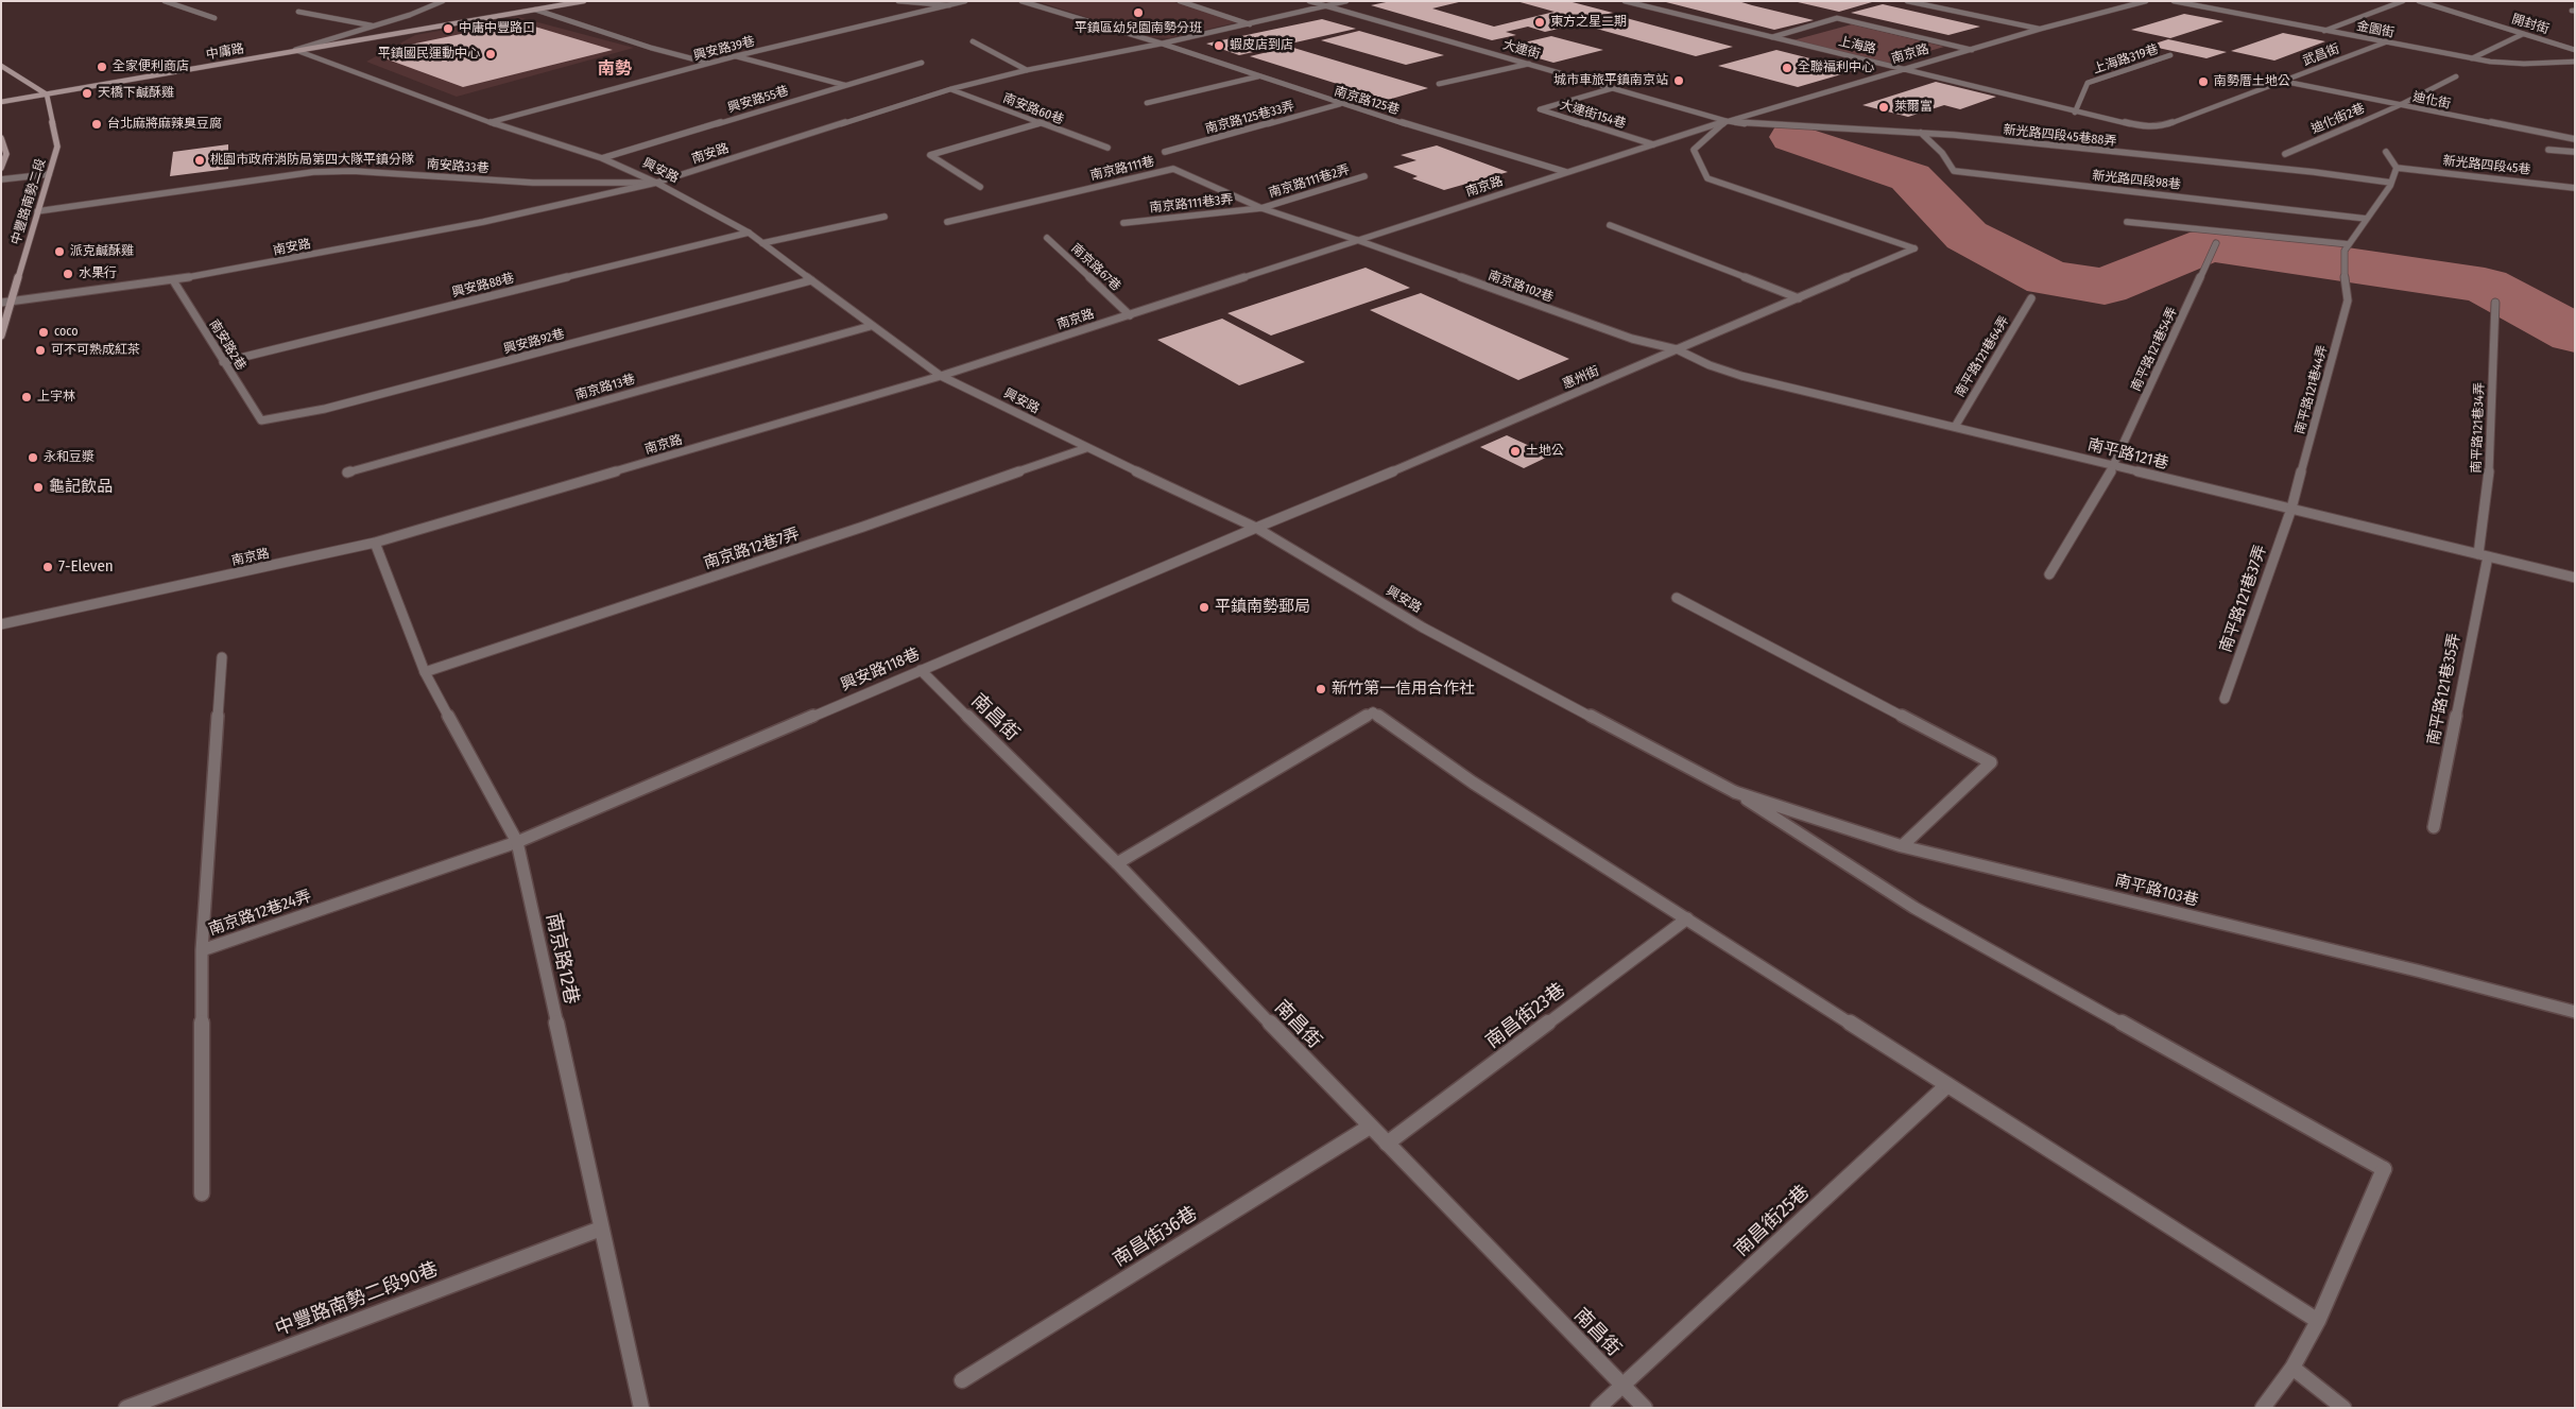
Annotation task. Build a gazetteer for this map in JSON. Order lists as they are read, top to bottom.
{
  "streets": {
    "main road": ["中庸路", "中豐路南勢二段"],
    "street": [
      "開封街",
      "金園街",
      "上海路",
      "興安路39巷",
      "大連街",
      "南京路",
      "武昌街",
      "上海路319巷",
      "興安路55巷",
      "南京路125巷",
      "迪化街",
      "南安路60巷",
      "大連街154巷",
      "南京路125巷33弄",
      "迪化街2巷",
      "新光路四段45巷88弄",
      "南安路",
      "新光路四段45巷",
      "南安路33巷",
      "南京路111巷",
      "興安路",
      "新光路四段98巷",
      "南京路111巷2弄",
      "南京路111巷3弄",
      "南京路67巷",
      "興安路88巷",
      "南京路102巷",
      "興安路92巷",
      "南安路2巷",
      "南平路121巷54弄",
      "南平路121巷64弄",
      "惠州街",
      "南京路13巷",
      "南平路121巷44弄",
      "南平路121巷34弄",
      "南平路121巷",
      "南京路12巷7弄",
      "南平路121巷37弄",
      "興安路118巷",
      "南平路121巷35弄",
      "南昌街",
      "南平路103巷",
      "南京路12巷24弄",
      "南京路12巷",
      "南昌街23巷",
      "南昌街25巷",
      "南昌街36巷",
      "中豐路南勢二段90巷"
    ]
  },
  "crossings": [
    ["金園街", "武昌街"],
    ["上海路", "南京路"],
    ["上海路", "武昌街"],
    ["上海路", "上海路319巷"],
    ["興安路39巷", "興安路"],
    ["大連街", "南京路"],
    ["大連街", "大連街154巷"],
    ["大連街", "新光路四段45巷88弄"],
    ["大連街", "南安路"],
    ["大連街", "惠州街"],
    ["中庸路", "興安路"],
    ["中庸路", "中豐路南勢二段"],
    ["南京路", "南京路125巷"],
    ["南京路", "大連街154巷"],
    ["南京路", "新光路四段45巷88弄"],
    ["南京路", "南京路111巷"],
    ["南京路", "興安路"],
    ["南京路", "南京路67巷"],
    ["南京路", "南京路102巷"],
    ["南京路", "惠州街"],
    ["南京路", "南京路12巷"],
    ["武昌街", "迪化街"],
    ["興安路55巷", "興安路"],
    ["南京路125巷", "南京路125巷33弄"],
    ["南京路125巷", "南安路"],
    ["迪化街", "迪化街2巷"],
    ["南安路60巷", "南安路"],
    ["新光路四段45巷88弄", "新光路四段98巷"],
    ["新光路四段45巷88弄", "惠州街"],
    ["南安路", "南安路33巷"],
    ["南安路", "興安路"],
    ["南安路", "中豐路南勢二段"],
    ["南安路", "南安路2巷"],
    ["南安路33巷", "興安路"],
    ["南安路33巷", "中豐路南勢二段"],
    ["南京路111巷", "南京路111巷2弄"],
    ["南京路111巷", "南京路111巷3弄"],
    ["南京路111巷", "南京路102巷"],
    ["興安路", "興安路88巷"],
    ["興安路", "興安路92巷"],
    ["興安路", "惠州街"],
    ["興安路", "南京路13巷"],
    ["興安路", "南京路12巷7弄"],
    ["興安路", "興安路118巷"],
    ["興安路", "南平路103巷"],
    ["南京路111巷2弄", "南京路111巷3弄"],
    ["興安路88巷", "南安路2巷"],
    ["南京路102巷", "惠州街"],
    ["南京路102巷", "南平路121巷"],
    ["興安路92巷", "南安路2巷"],
    ["南平路121巷54弄", "南平路121巷"],
    ["南平路121巷64弄", "南平路121巷"],
    ["惠州街", "南平路121巷"],
    ["惠州街", "興安路118巷"],
    ["南平路121巷44弄", "南平路121巷"],
    ["南平路121巷44弄", "南平路121巷37弄"],
    ["南平路121巷34弄", "南平路121巷"],
    ["南平路121巷34弄", "南平路121巷35弄"],
    ["南平路121巷", "南平路121巷37弄"],
    ["南平路121巷", "南平路121巷35弄"],
    ["南京路12巷7弄", "南京路12巷"],
    ["興安路118巷", "南昌街"],
    ["興安路118巷", "南京路12巷24弄"],
    ["興安路118巷", "南京路12巷"],
    ["南昌街", "南昌街23巷"],
    ["南昌街", "南昌街25巷"],
    ["南昌街", "南昌街36巷"],
    ["南京路12巷24弄", "南京路12巷"],
    ["南京路12巷", "中豐路南勢二段90巷"]
  ],
  "districts": ["南勢"],
  "places": [
    "平鎮區幼兒園南勢分班",
    "東方之星二期",
    "中庸中豐路口",
    "蝦皮店到店",
    "平鎮國民運動中心",
    "全家便利商店",
    "全聯福利中心",
    "城市車旅平鎮南京站",
    "南勢厝土地公",
    "天橋下鹹酥雞",
    "萊爾富",
    "台北麻將麻辣臭豆腐",
    "桃園市政府消防局第四大隊平鎮分隊",
    "派克鹹酥雞",
    "水果行",
    "coco",
    "可不可熟成紅茶",
    "上宇林",
    "土地公",
    "永和豆漿",
    "龜記飲品",
    "7-Eleven",
    "平鎮南勢郵局",
    "新竹第一信用合作社"
  ]
}
